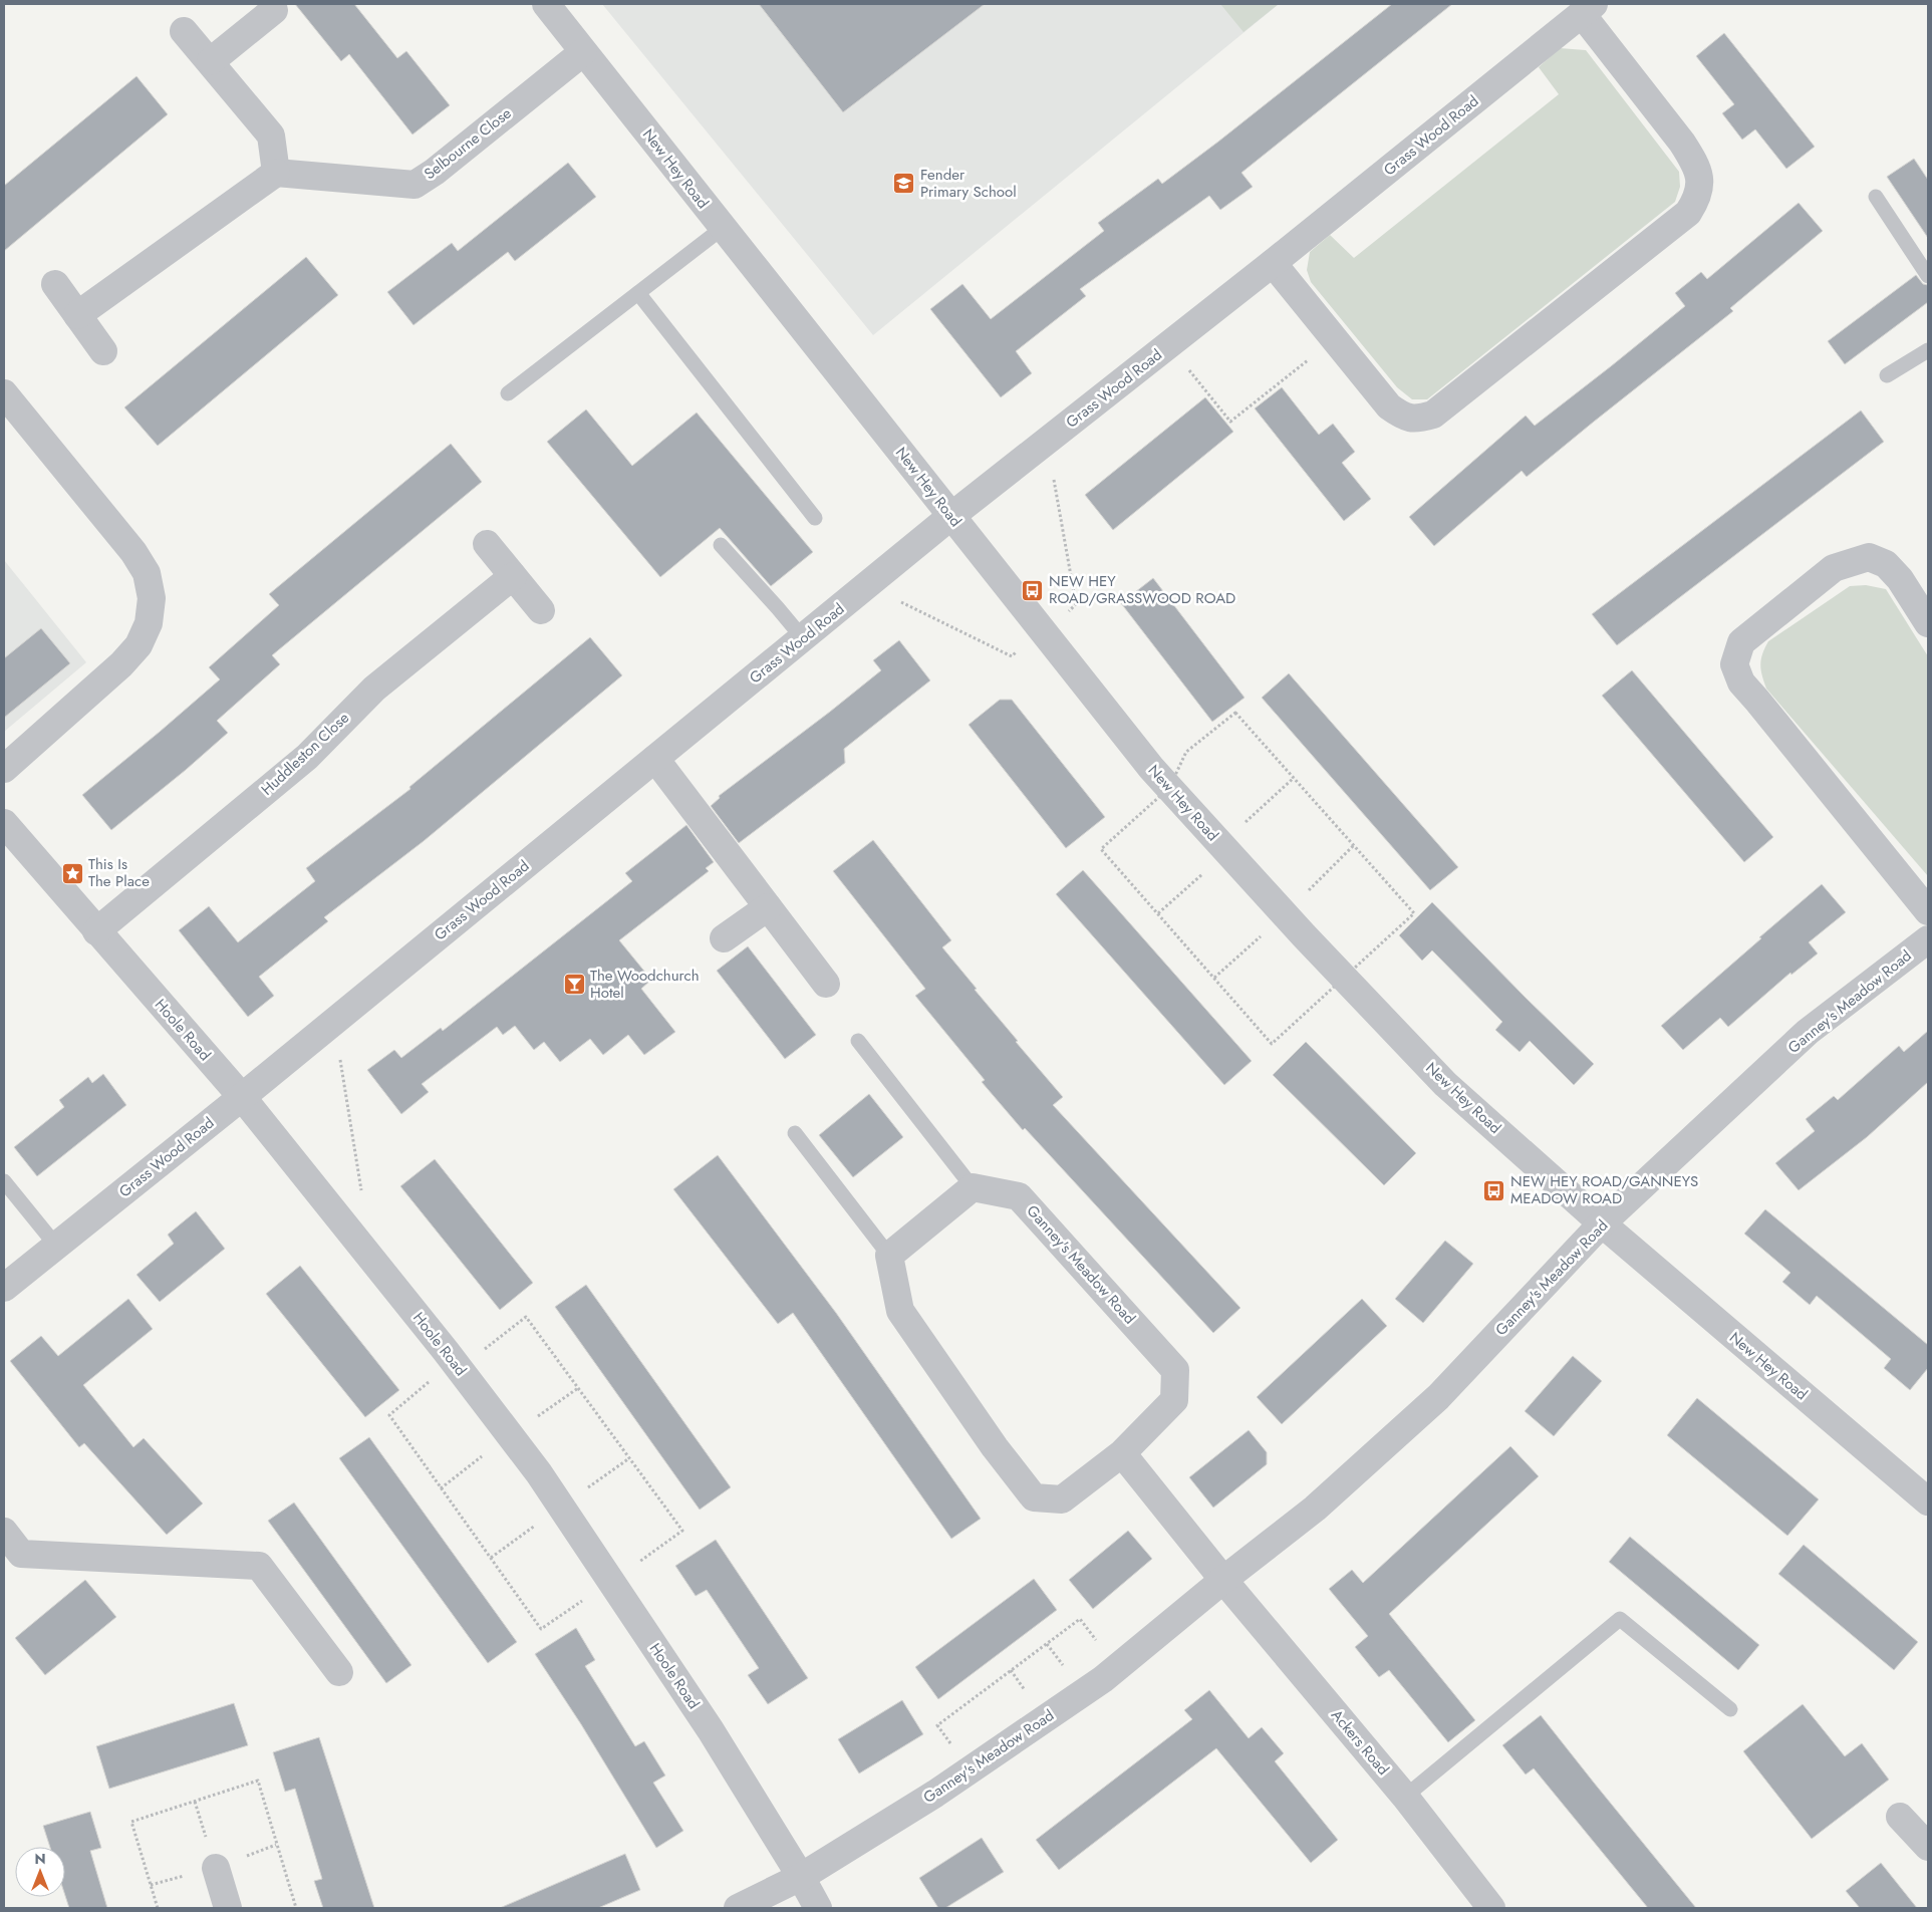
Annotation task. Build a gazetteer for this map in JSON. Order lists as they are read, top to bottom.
{
  "streets": {
    "street": [
      "Grass Wood Road",
      "Selbourne Close",
      "New Hey Road",
      "Huddleston Close",
      "Ganney's Meadow Road",
      "Hoole Road",
      "Ackers Road"
    ]
  },
  "crossings": [
    ["Grass Wood Road", "New Hey Road"],
    ["Grass Wood Road", "Hoole Road"],
    ["Selbourne Close", "New Hey Road"],
    ["New Hey Road", "Ganney's Meadow Road"],
    ["Huddleston Close", "Hoole Road"],
    ["Ganney's Meadow Road", "Hoole Road"],
    ["Ganney's Meadow Road", "Ackers Road"]
  ],
  "places": {
    "school or university": ["Fender Primary School"],
    "bus stop": ["NEW HEY ROAD/GRASSWOOD ROAD", "NEW HEY ROAD/GANNEYS MEADOW ROAD"],
    "place": ["This Is The Place"],
    "bar": ["The Woodchurch Hotel"]
  },
  "north": "top"
}
